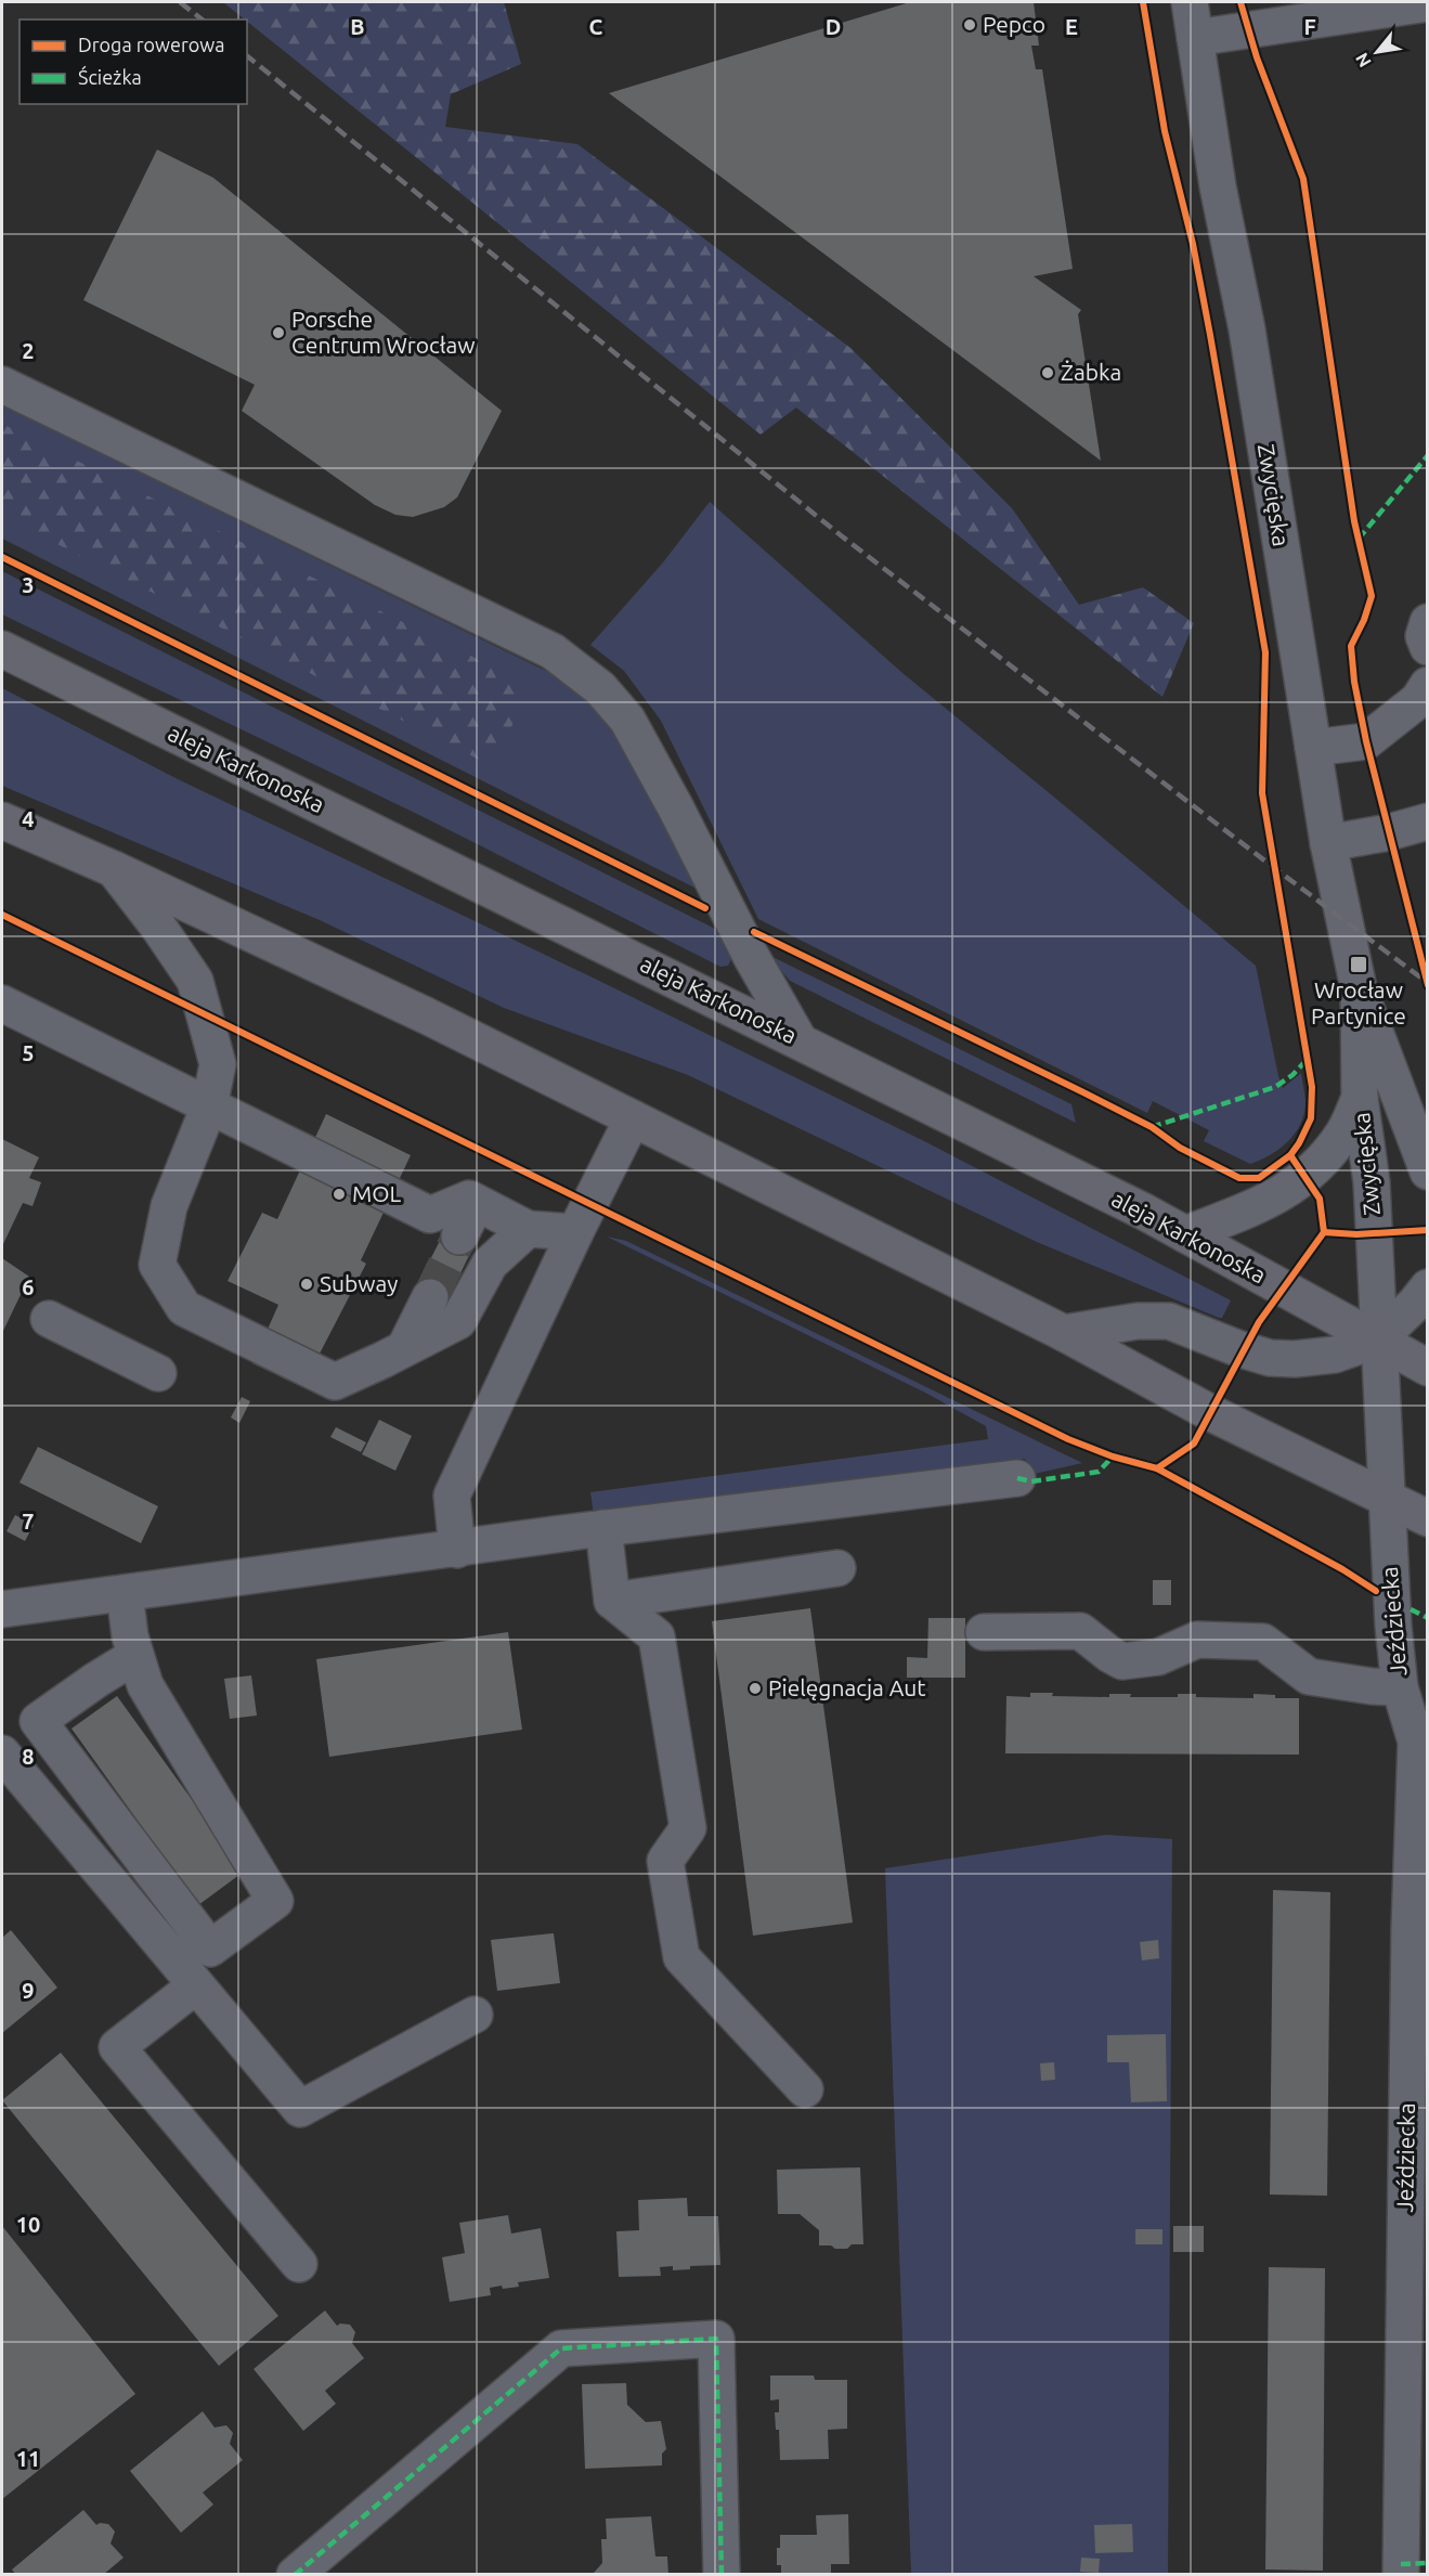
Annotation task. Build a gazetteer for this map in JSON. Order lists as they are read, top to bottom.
{
  "streets": {
    "main road": ["aleja Karkonoska"],
    "street": ["Zwycięska", "Jeździecka"]
  },
  "crossings": [
    ["Zwycięska", "aleja Karkonoska"],
    ["Zwycięska", "Jeździecka"]
  ],
  "places": {
    "other": [
      "Pepco",
      "Porsche Centrum Wrocław",
      "Żabka",
      "MOL",
      "Subway",
      "Pielęgnacja Aut"
    ],
    "transit": ["Wrocław Partynice"]
  },
  "legend": ["Droga rowerowa", "Ścieżka"],
  "north": "bottom left",
  "grid": {
    "columns": [
      "B",
      "C",
      "D",
      "E",
      "F"
    ],
    "rows": [
      "2",
      "3",
      "4",
      "5",
      "6",
      "7",
      "8",
      "9",
      "10",
      "11"
    ]
  }
}
